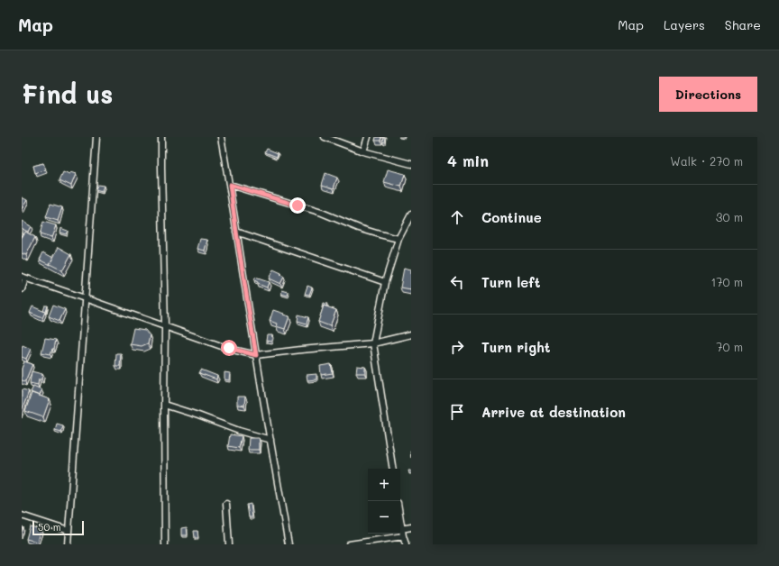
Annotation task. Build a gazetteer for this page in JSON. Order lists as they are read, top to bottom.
{
  "scale_bar": "50 m",
  "page": {
    "header": "Map",
    "nav": ["Map", "Layers", "Share"],
    "buttons": "Directions",
    "title": "Find us",
    "heading": ["4 min", "Walk · 270 m"],
    "list": [
      ["Continue", "30 m"],
      ["Turn left", "170 m"],
      ["Turn right", "70 m"],
      "Arrive at destination"
    ],
    "map_buttons": ["+", "−"],
    "scale": "50 m"
  }
}
